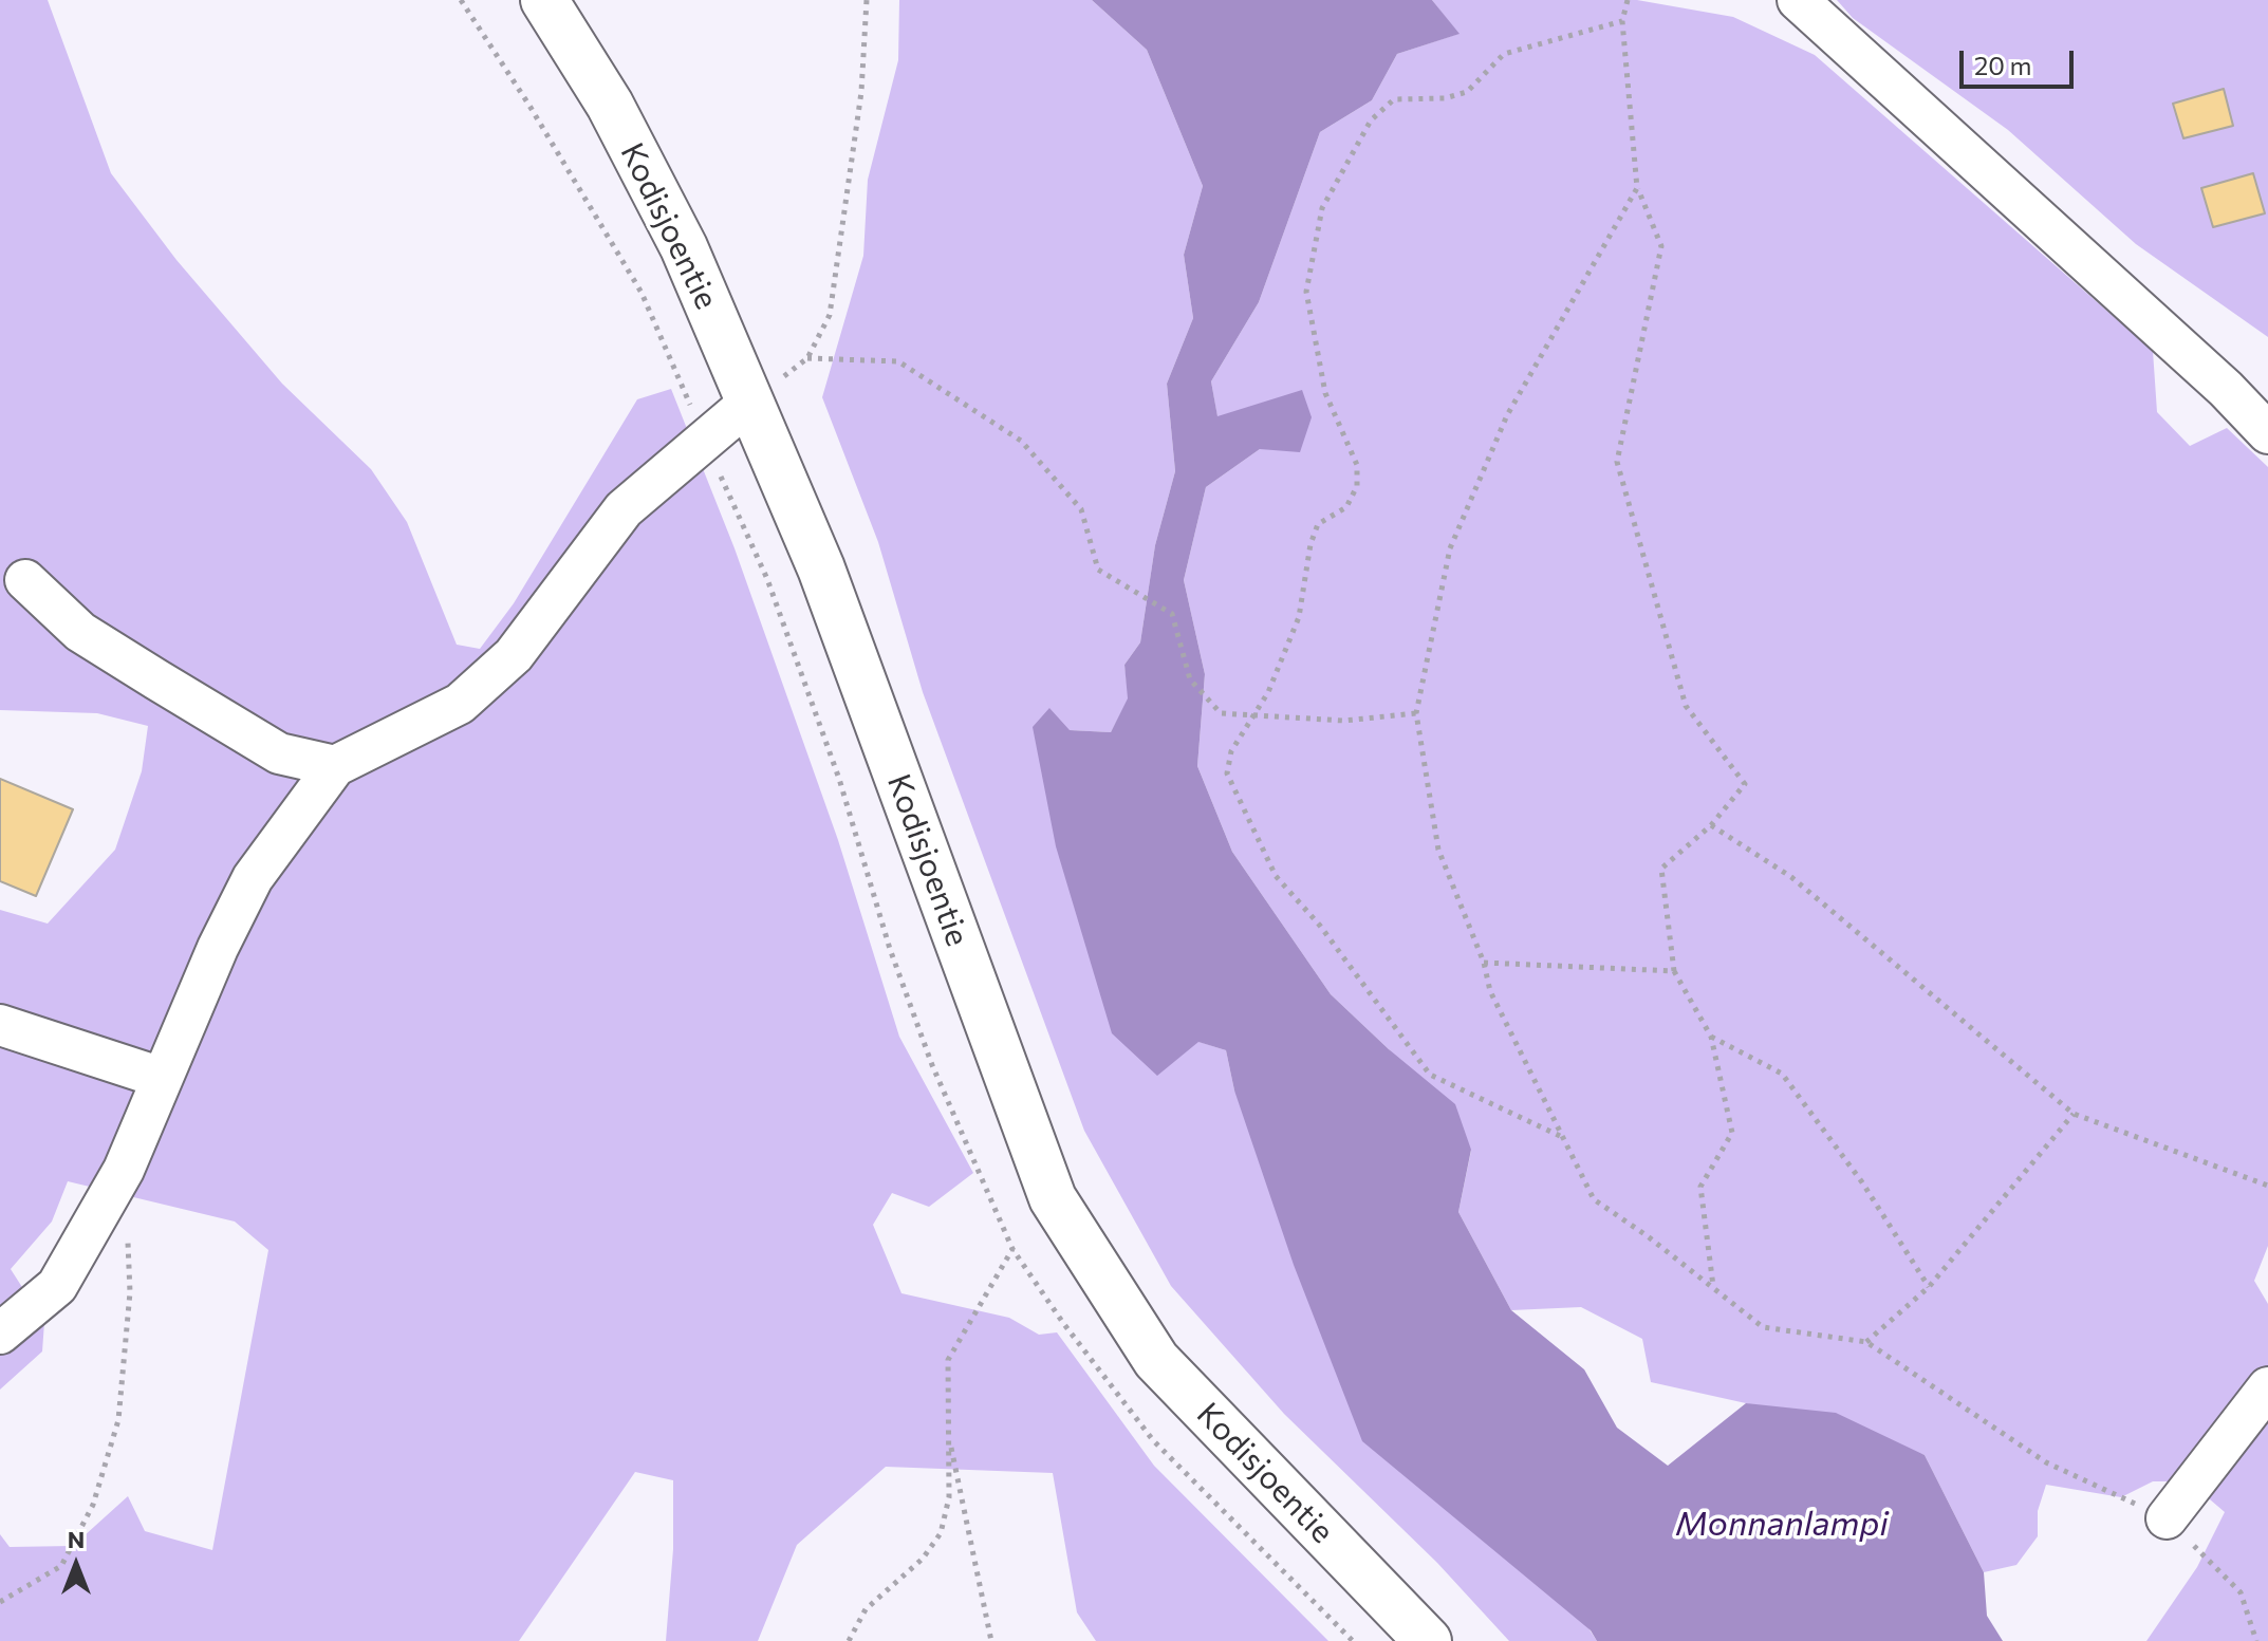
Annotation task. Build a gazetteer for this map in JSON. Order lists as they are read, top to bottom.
{
  "streets": {
    "street": ["Kodisjoentie"]
  },
  "water": ["Monnanlampi"],
  "scale_bar": "20 m",
  "north": "top"
}
